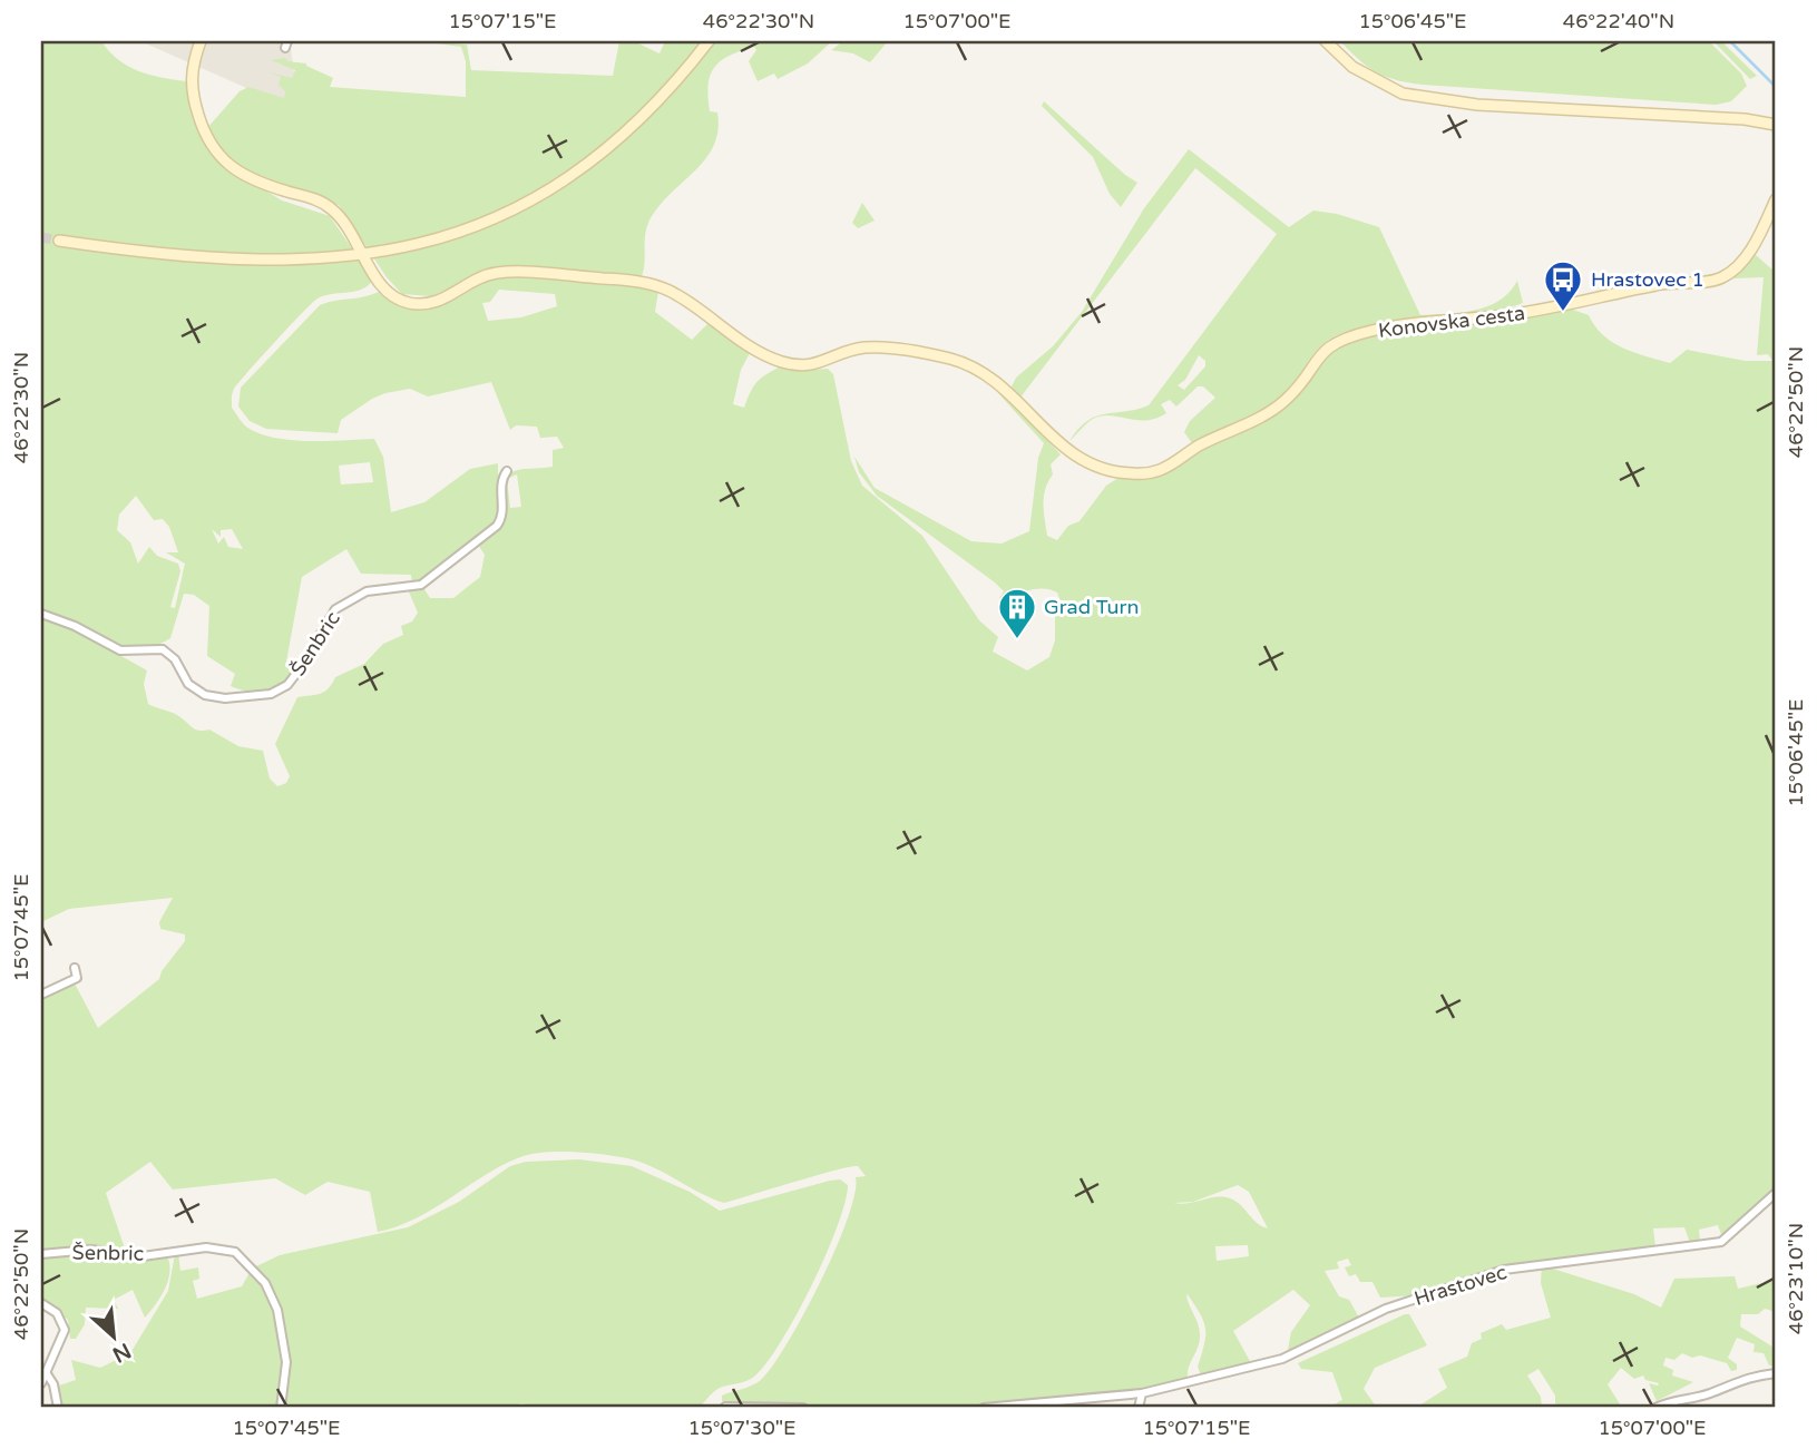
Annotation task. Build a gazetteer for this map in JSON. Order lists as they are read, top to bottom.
{
  "streets": {
    "street": ["Konovska cesta", "Šenbric", "Hrastovec"]
  },
  "places": {
    "bus stop": ["Hrastovec 1"],
    "building": ["Grad Turn"]
  },
  "north": "bottom right",
  "coordinates": [
    "15°07'15\"E",
    "46°22'30\"N",
    "15°07'00\"E",
    "15°06'45\"E",
    "46°22'40\"N",
    "46°22'50\"N",
    "15°07'45\"E",
    "46°23'10\"N",
    "15°07'30\"E"
  ]
}
